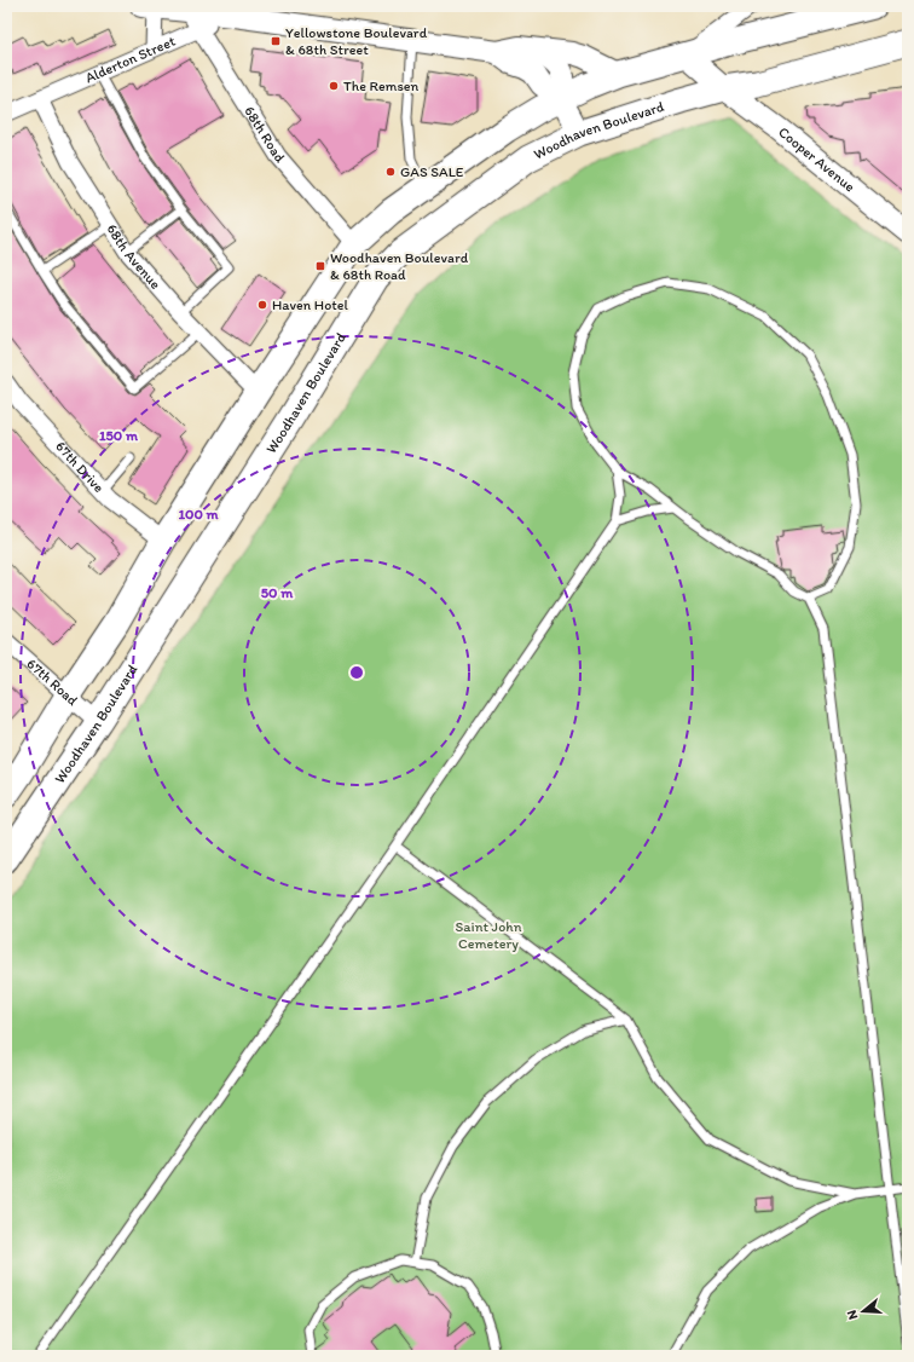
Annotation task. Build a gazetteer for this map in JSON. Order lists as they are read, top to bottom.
{
  "streets": {
    "main road": ["Woodhaven Boulevard"],
    "street": [
      "Alderton Street",
      "68th Road",
      "Cooper Avenue",
      "68th Avenue",
      "67th Drive",
      "67th Road"
    ]
  },
  "crossings": [
    ["Alderton Street", "68th Road"],
    ["Alderton Street", "68th Avenue"],
    ["Woodhaven Boulevard", "Cooper Avenue"],
    ["Woodhaven Boulevard", "67th Road"]
  ],
  "parks": ["Saint John Cemetery"],
  "places": {
    "transit": ["Yellowstone Boulevard & 68th Street", "Woodhaven Boulevard & 68th Road"],
    "other": ["The Remsen", "GAS SALE", "Haven Hotel"]
  },
  "north": "left",
  "rings": ["150 m", "100 m", "50 m"]
}
